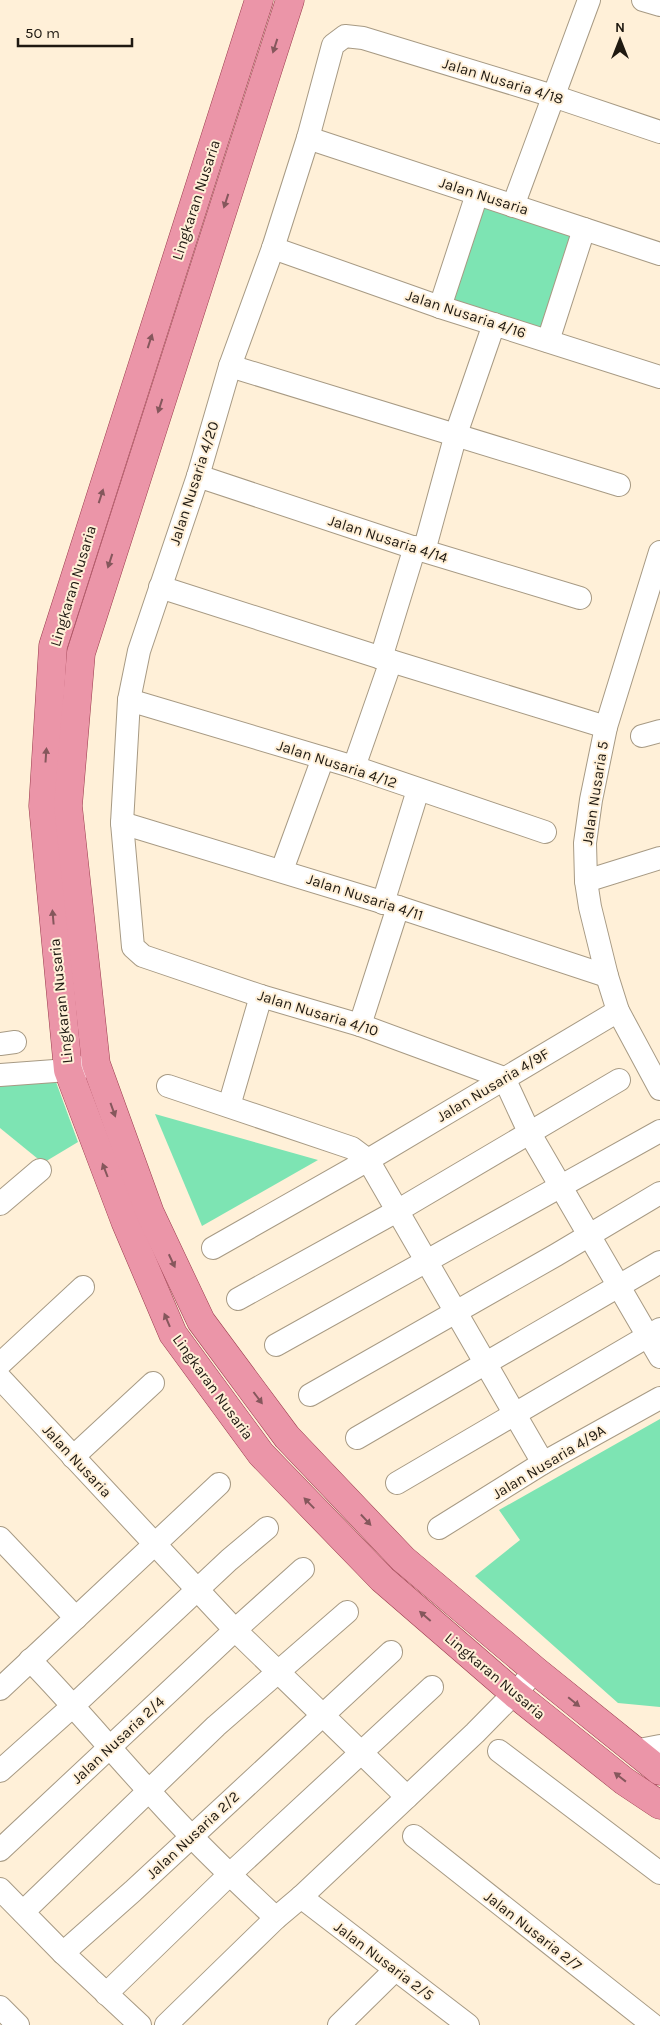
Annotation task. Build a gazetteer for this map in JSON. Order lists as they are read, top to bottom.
{
  "streets": {
    "main road": ["Lingkaran Nusaria"],
    "street": [
      "Jalan Nusaria 4/18",
      "Jalan Nusaria",
      "Jalan Nusaria 4/16",
      "Jalan Nusaria 4/20",
      "Jalan Nusaria 4/14",
      "Jalan Nusaria 4/12",
      "Jalan Nusaria 5",
      "Jalan Nusaria 4/11",
      "Jalan Nusaria 4/10",
      "Jalan Nusaria 4/9F",
      "Jalan Nusaria 4/9A",
      "Jalan Nusaria 2/4",
      "Jalan Nusaria 2/2",
      "Jalan Nusaria 2/7",
      "Jalan Nusaria 2/5"
    ]
  },
  "crossings": [
    ["Jalan Nusaria 4/18", "Jalan Nusaria 4/20"],
    ["Jalan Nusaria", "Jalan Nusaria 4/20"],
    ["Jalan Nusaria", "Jalan Nusaria 2/4"],
    ["Jalan Nusaria", "Jalan Nusaria 2/2"],
    ["Jalan Nusaria 4/16", "Jalan Nusaria 4/20"],
    ["Jalan Nusaria 4/20", "Jalan Nusaria 4/14"],
    ["Jalan Nusaria 4/20", "Jalan Nusaria 4/12"],
    ["Jalan Nusaria 4/20", "Jalan Nusaria 4/11"],
    ["Jalan Nusaria 4/20", "Jalan Nusaria 4/10"],
    ["Jalan Nusaria 5", "Jalan Nusaria 4/11"],
    ["Jalan Nusaria 5", "Jalan Nusaria 4/9F"],
    ["Jalan Nusaria 4/10", "Jalan Nusaria 4/9F"]
  ],
  "scale_bar": "50 m",
  "north": "top"
}
